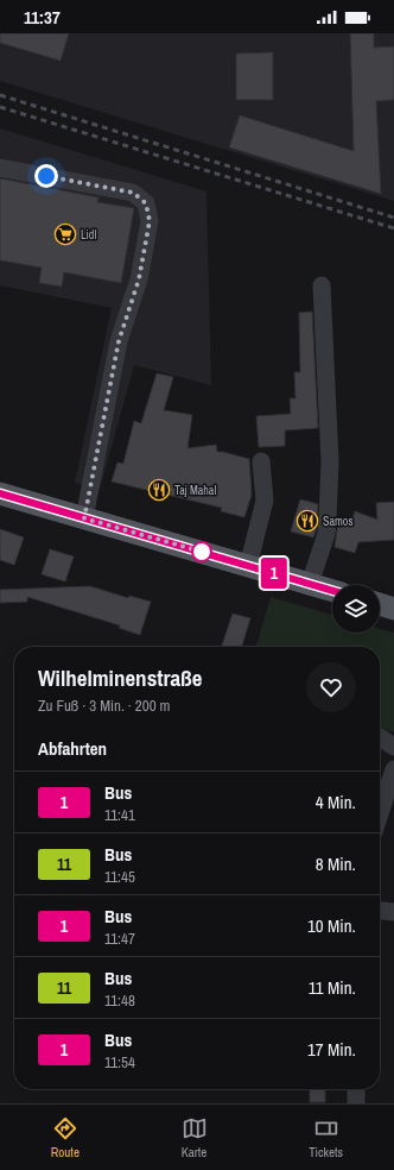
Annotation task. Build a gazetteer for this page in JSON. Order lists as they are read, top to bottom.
{
  "places": {
    "supermarket": ["Lidl"],
    "restaurant": ["Taj Mahal", "Samos"]
  },
  "lines": ["bus line 1"],
  "page": {
    "status": "11:37",
    "on_map": "1",
    "heading": [
      ["Wilhelminenstraße", "Zu Fuß · 3 Min. · 200 m"],
      "Abfahrten"
    ],
    "list": [
      {
        "mark": "1",
        "name": "Bus",
        "note": "11:41",
        "value": "4 Min."
      },
      {
        "mark": "11",
        "name": "Bus",
        "note": "11:45",
        "value": "8 Min."
      },
      {
        "mark": "1",
        "name": "Bus",
        "note": "11:47",
        "value": "10 Min."
      },
      {
        "mark": "11",
        "name": "Bus",
        "note": "11:48",
        "value": "11 Min."
      },
      {
        "mark": "1",
        "name": "Bus",
        "note": "11:54",
        "value": "17 Min."
      }
    ],
    "tabs": ["Route", "Karte", "Tickets"]
  }
}
